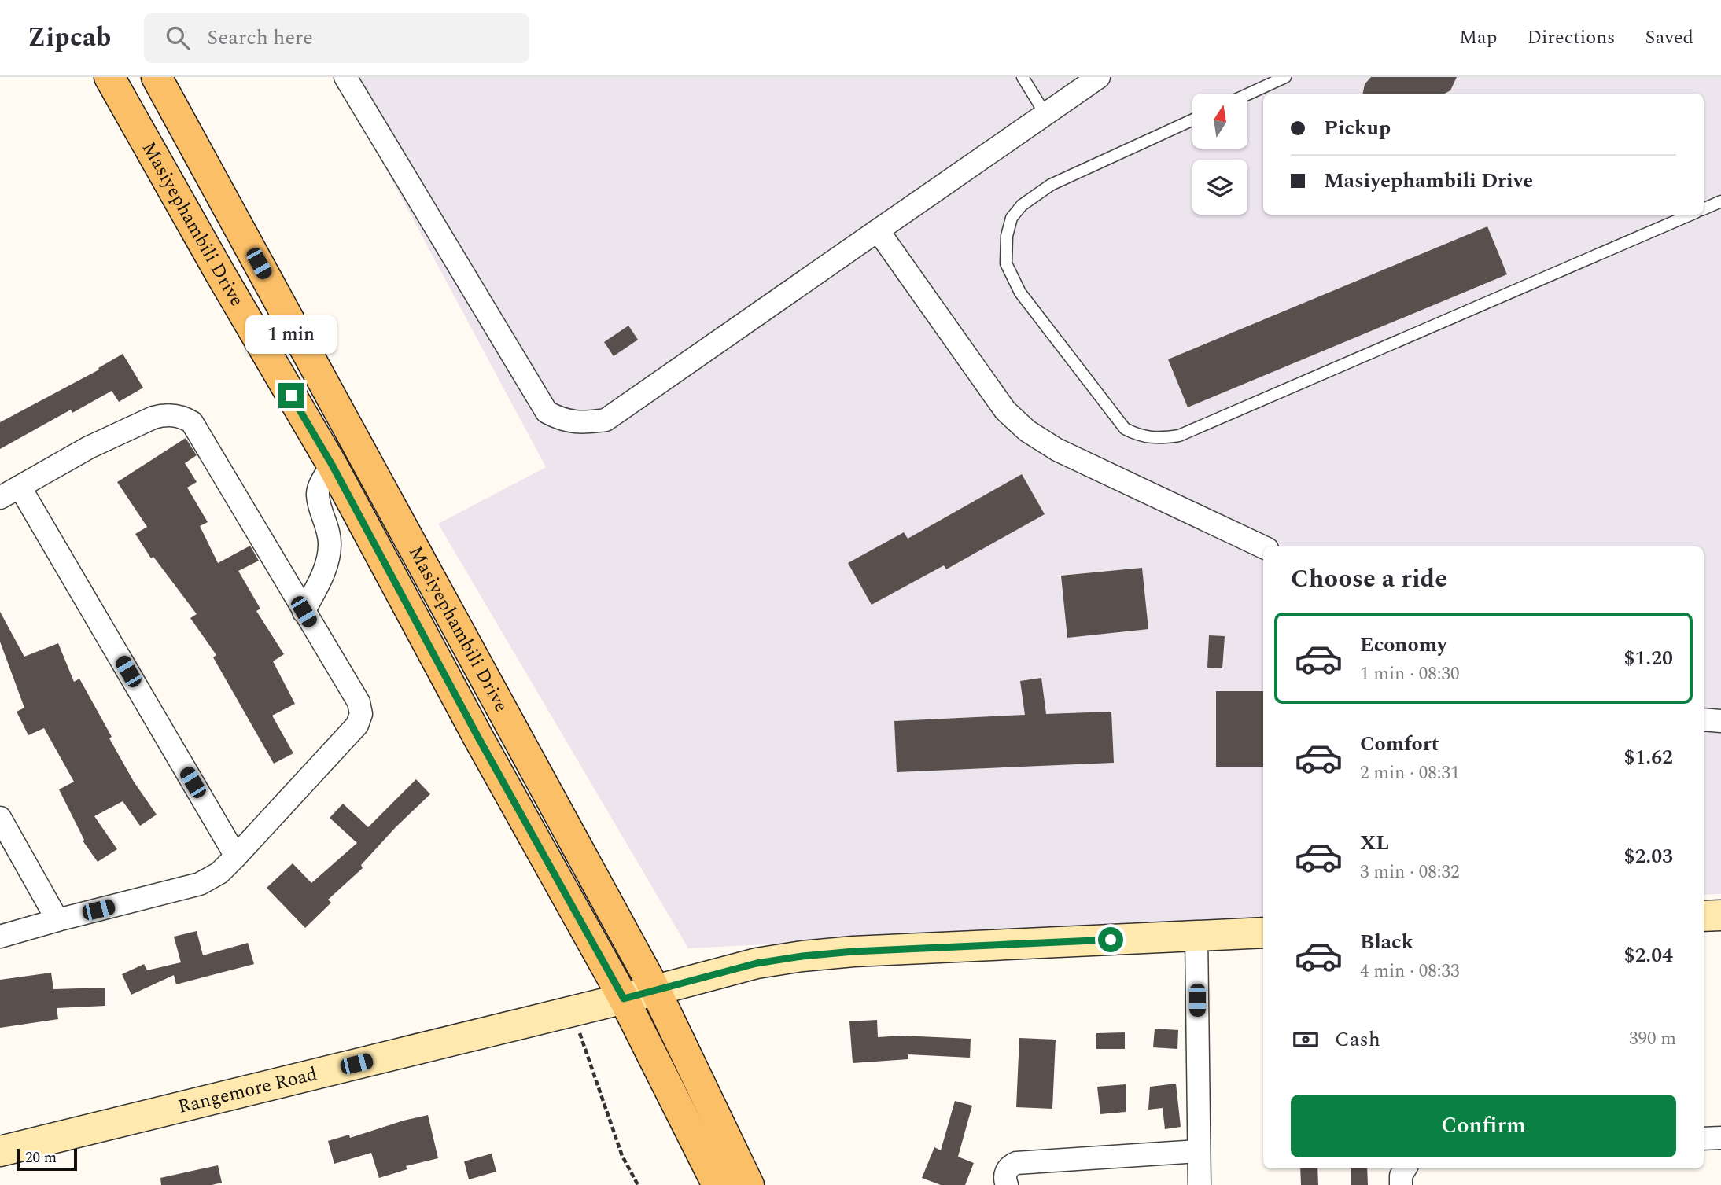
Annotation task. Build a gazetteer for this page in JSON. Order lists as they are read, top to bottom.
{
  "streets": {
    "main road": ["Masiyephambili Drive"],
    "street": ["Rangemore Road"]
  },
  "crossings": [
    ["Masiyephambili Drive", "Rangemore Road"]
  ],
  "scale_bar": "20 m",
  "north": "top",
  "page": {
    "header": "Zipcab",
    "search": "Search here",
    "nav": ["Map", "Directions", "Saved"],
    "banner": ["Pickup", "Masiyephambili Drive"],
    "bubble": "1 min",
    "heading": "Choose a ride",
    "list": [
      {
        "name": "Economy",
        "note": "1 min · 08:30",
        "value": "$1.20"
      },
      {
        "name": "Comfort",
        "note": "2 min · 08:31",
        "value": "$1.62"
      },
      {
        "name": "XL",
        "note": "3 min · 08:32",
        "value": "$2.03"
      },
      {
        "name": "Black",
        "note": "4 min · 08:33",
        "value": "$2.04"
      }
    ],
    "pay": ["Cash", "390 m"],
    "buttons": "Confirm",
    "scale": "20 m"
  }
}
